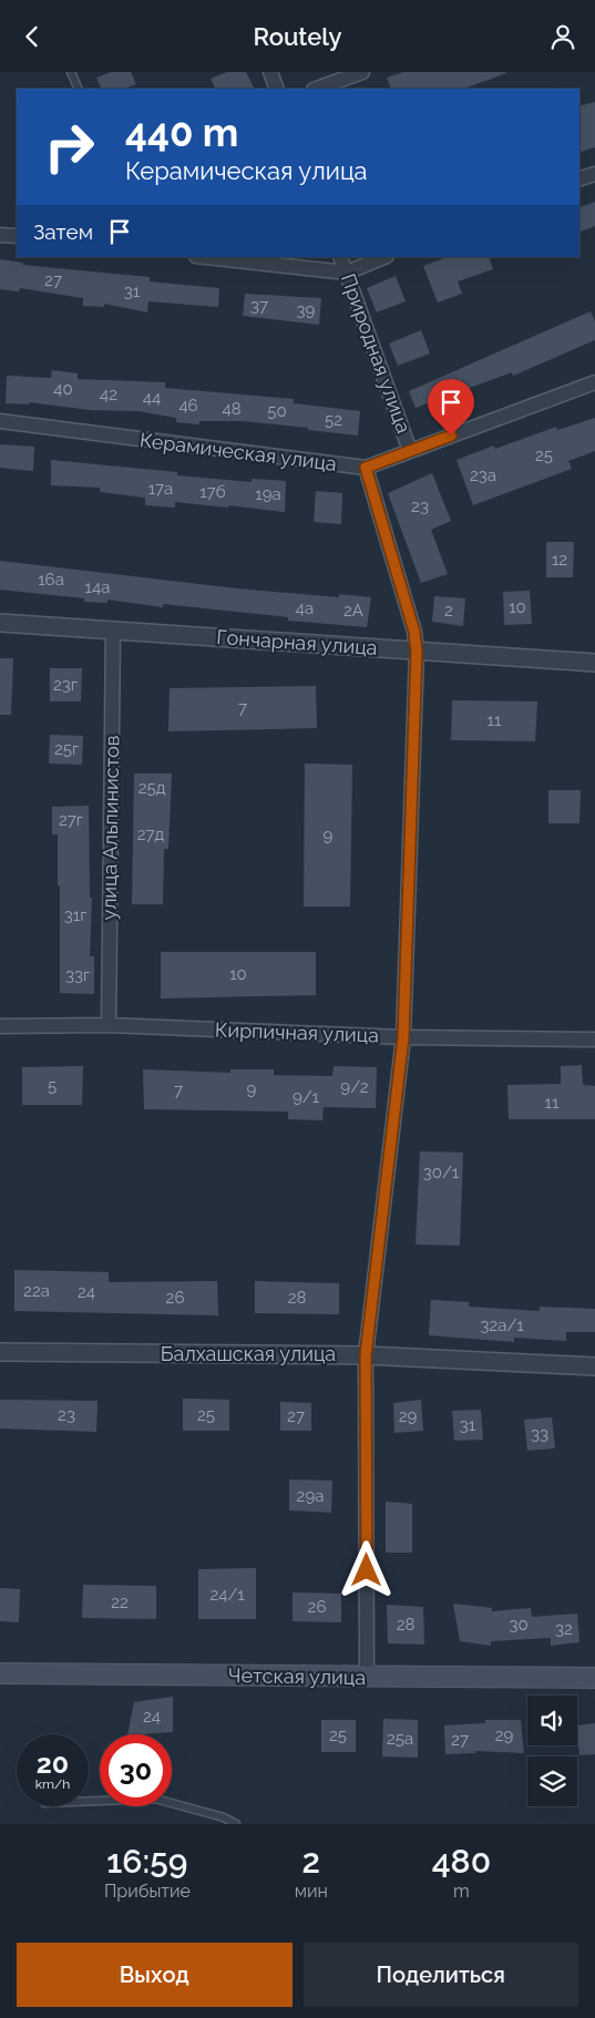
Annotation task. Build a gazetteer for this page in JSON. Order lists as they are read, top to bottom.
{
  "streets": {
    "main road": ["Четская улица"],
    "street": [
      "Природная улица",
      "Керамическая улица",
      "Гончарная улица",
      "улица Альпинистов",
      "Кирпичная улица",
      "Балхашская улица"
    ]
  },
  "crossings": [
    ["Природная улица", "Керамическая улица"],
    ["Гончарная улица", "улица Альпинистов"],
    ["улица Альпинистов", "Кирпичная улица"]
  ],
  "house_numbers": [
    "27",
    "31",
    "37",
    "39",
    "40",
    "42",
    "44",
    "46",
    "48",
    "50",
    "52",
    "25",
    "23а",
    "17а",
    "17б",
    "19а",
    "23",
    "12",
    "16а",
    "14а",
    "10",
    "4а",
    "2А",
    "2",
    "23г",
    "7",
    "11",
    "25г",
    "25д",
    "27г",
    "27д",
    "9",
    "31г",
    "10",
    "33г",
    "5",
    "9/2",
    "9",
    "7",
    "9/1",
    "11",
    "30/1",
    "22а",
    "24",
    "26",
    "28",
    "32а/1",
    "23",
    "25",
    "27",
    "29",
    "31",
    "33",
    "29а",
    "24/1",
    "22",
    "26",
    "28",
    "30",
    "32",
    "24",
    "25",
    "29",
    "25а",
    "27"
  ],
  "page": {
    "header": "Routely",
    "turn": ["440 m", "Керамическая улица"],
    "then": "Затем",
    "speed": "20 km/h",
    "limit": "30",
    "eta": [
      "16:59",
      "Прибытие",
      "2",
      "мин",
      "480",
      "m"
    ],
    "buttons": ["Выход", "Поделиться"]
  }
}
